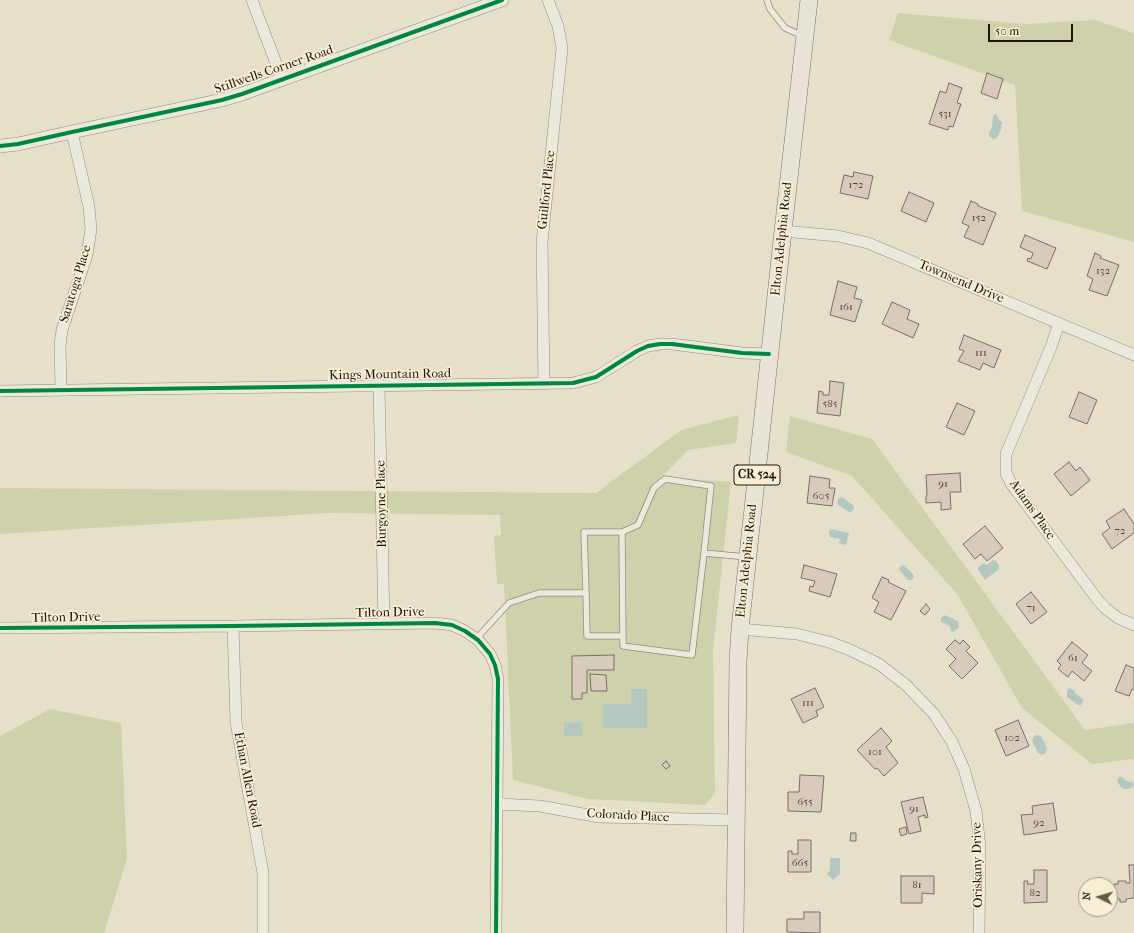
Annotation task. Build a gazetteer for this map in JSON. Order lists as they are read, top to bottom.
{
  "streets": {
    "main road": ["Elton Adelphia Road", "CR 524"],
    "street": [
      "Stillwells Corner Road",
      "Guilford Place",
      "Townsend Drive",
      "Saratoga Place",
      "Kings Mountain Road",
      "Burgoyne Place",
      "Adams Place",
      "Tilton Drive",
      "Ethan Allen Road",
      "Colorado Place",
      "Oriskany Drive"
    ]
  },
  "crossings": [
    ["Stillwells Corner Road", "Saratoga Place"],
    ["Guilford Place", "Kings Mountain Road"],
    ["Elton Adelphia Road", "Townsend Drive"],
    ["Elton Adelphia Road", "Kings Mountain Road"],
    ["Elton Adelphia Road", "Colorado Place"],
    ["Elton Adelphia Road", "Oriskany Drive"],
    ["Townsend Drive", "Adams Place"],
    ["Saratoga Place", "Kings Mountain Road"],
    ["Kings Mountain Road", "Burgoyne Place"],
    ["Burgoyne Place", "Tilton Drive"],
    ["Tilton Drive", "Ethan Allen Road"],
    ["Tilton Drive", "Colorado Place"]
  ],
  "house_numbers": [
    "531",
    "172",
    "152",
    "132",
    "161",
    "111",
    "585",
    "91",
    "605",
    "72",
    "71",
    "61",
    "111",
    "102",
    "101",
    "655",
    "91",
    "92",
    "665",
    "81",
    "82"
  ],
  "scale_bar": "50 m",
  "north": "left"
}
